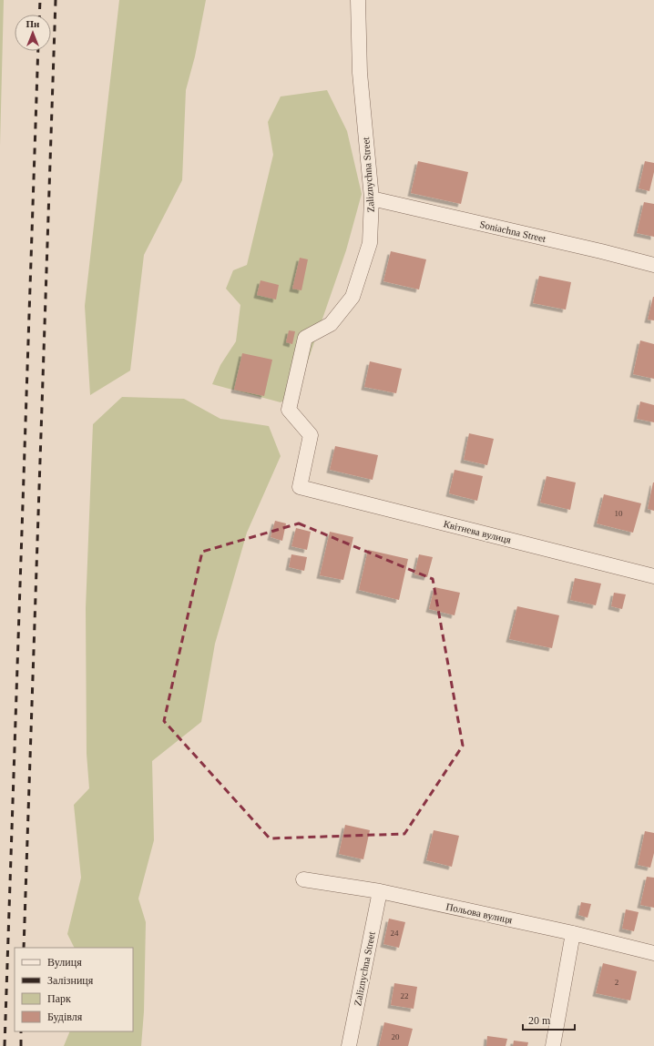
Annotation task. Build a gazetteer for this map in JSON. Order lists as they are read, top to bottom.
{
  "streets": {
    "street": [
      "Zaliznychna Street",
      "Soniachna Street",
      "Квітнева вулиця",
      "Польова вулиця"
    ]
  },
  "crossings": [
    ["Zaliznychna Street", "Soniachna Street"],
    ["Zaliznychna Street", "Квітнева вулиця"],
    ["Zaliznychna Street", "Польова вулиця"]
  ],
  "house_numbers": [
    "10",
    "24",
    "2",
    "22",
    "20"
  ],
  "legend": [
    "Вулиця",
    "Залізниця",
    "Парк",
    "Будівля"
  ],
  "scale_bar": "20 m",
  "north": "top"
}
